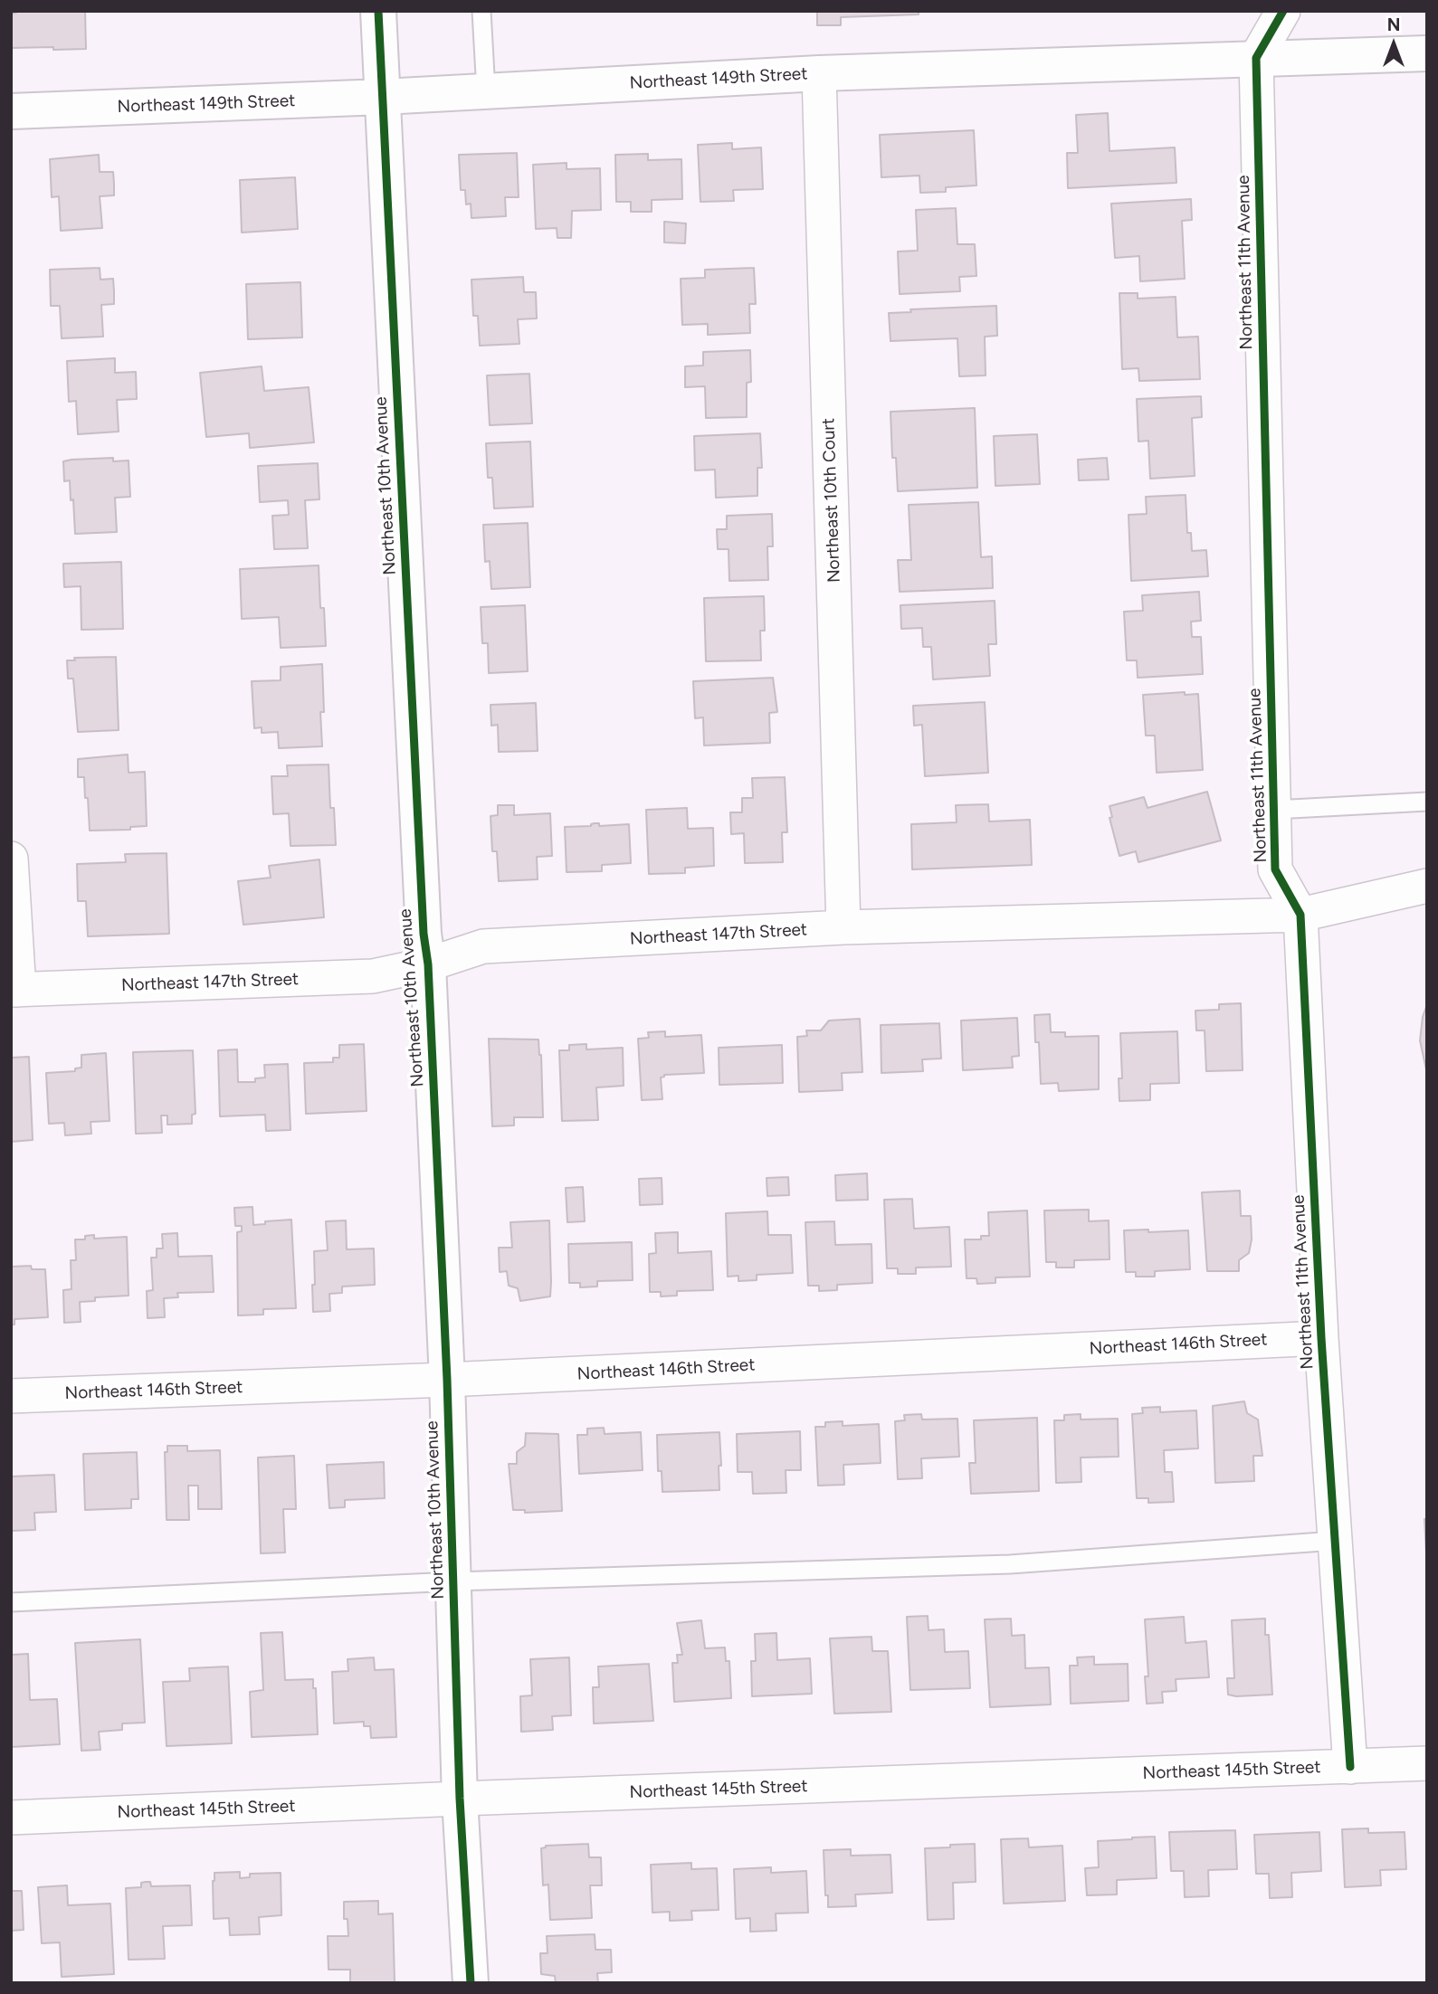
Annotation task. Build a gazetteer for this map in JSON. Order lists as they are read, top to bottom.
{
  "streets": {
    "street": [
      "Northeast 149th Street",
      "Northeast 11th Avenue",
      "Northeast 10th Avenue",
      "Northeast 10th Court",
      "Northeast 147th Street",
      "Northeast 146th Street",
      "Northeast 145th Street"
    ]
  },
  "crossings": [
    ["Northeast 149th Street", "Northeast 11th Avenue"],
    ["Northeast 149th Street", "Northeast 10th Avenue"],
    ["Northeast 149th Street", "Northeast 10th Court"],
    ["Northeast 11th Avenue", "Northeast 147th Street"],
    ["Northeast 11th Avenue", "Northeast 146th Street"],
    ["Northeast 11th Avenue", "Northeast 145th Street"],
    ["Northeast 10th Avenue", "Northeast 147th Street"],
    ["Northeast 10th Avenue", "Northeast 146th Street"],
    ["Northeast 10th Avenue", "Northeast 145th Street"],
    ["Northeast 10th Court", "Northeast 147th Street"]
  ],
  "north": "top"
}
